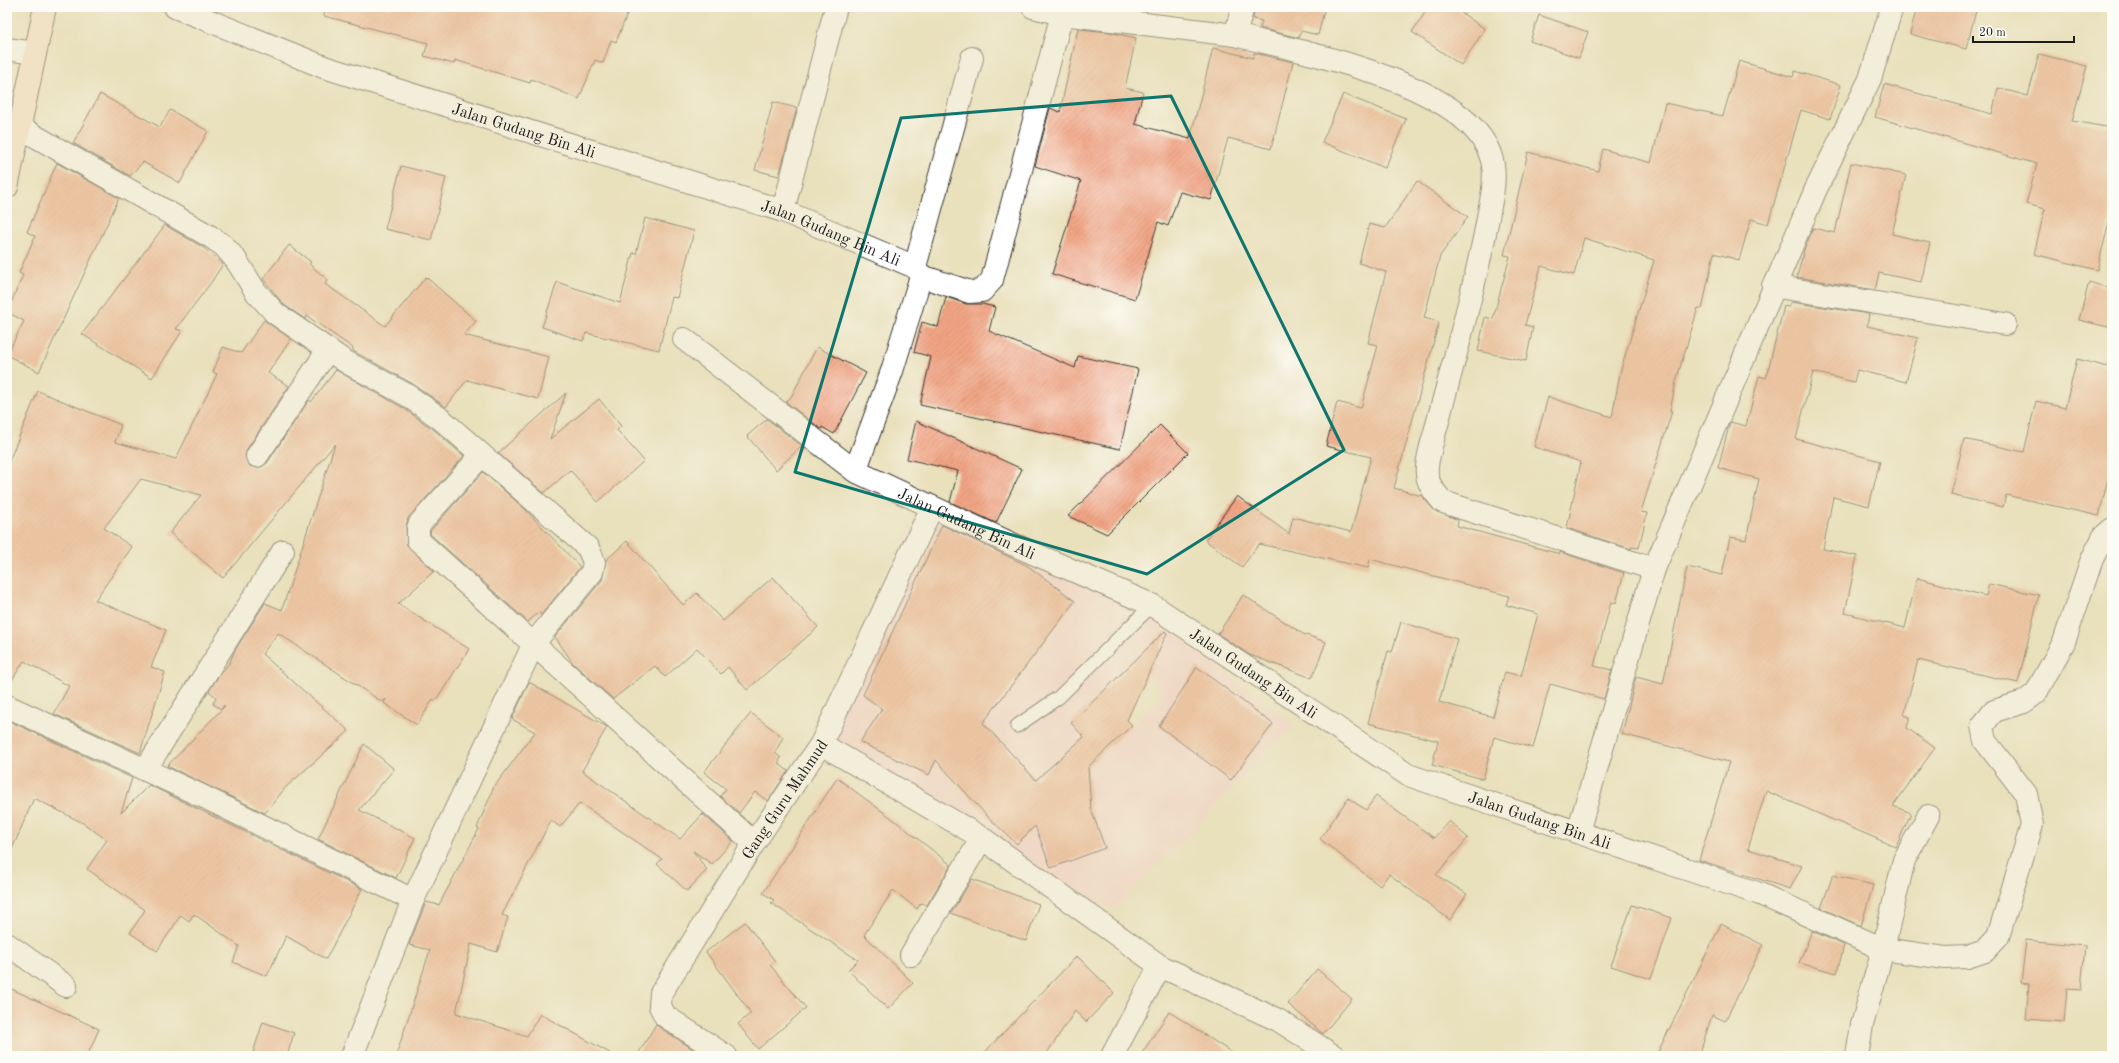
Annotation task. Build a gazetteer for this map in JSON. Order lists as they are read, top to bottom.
{
  "streets": {
    "street": ["Jalan Gudang Bin Ali", "Gang Guru Mahmud"]
  },
  "crossings": [
    ["Jalan Gudang Bin Ali", "Gang Guru Mahmud"]
  ],
  "scale_bar": "20 m"
}
